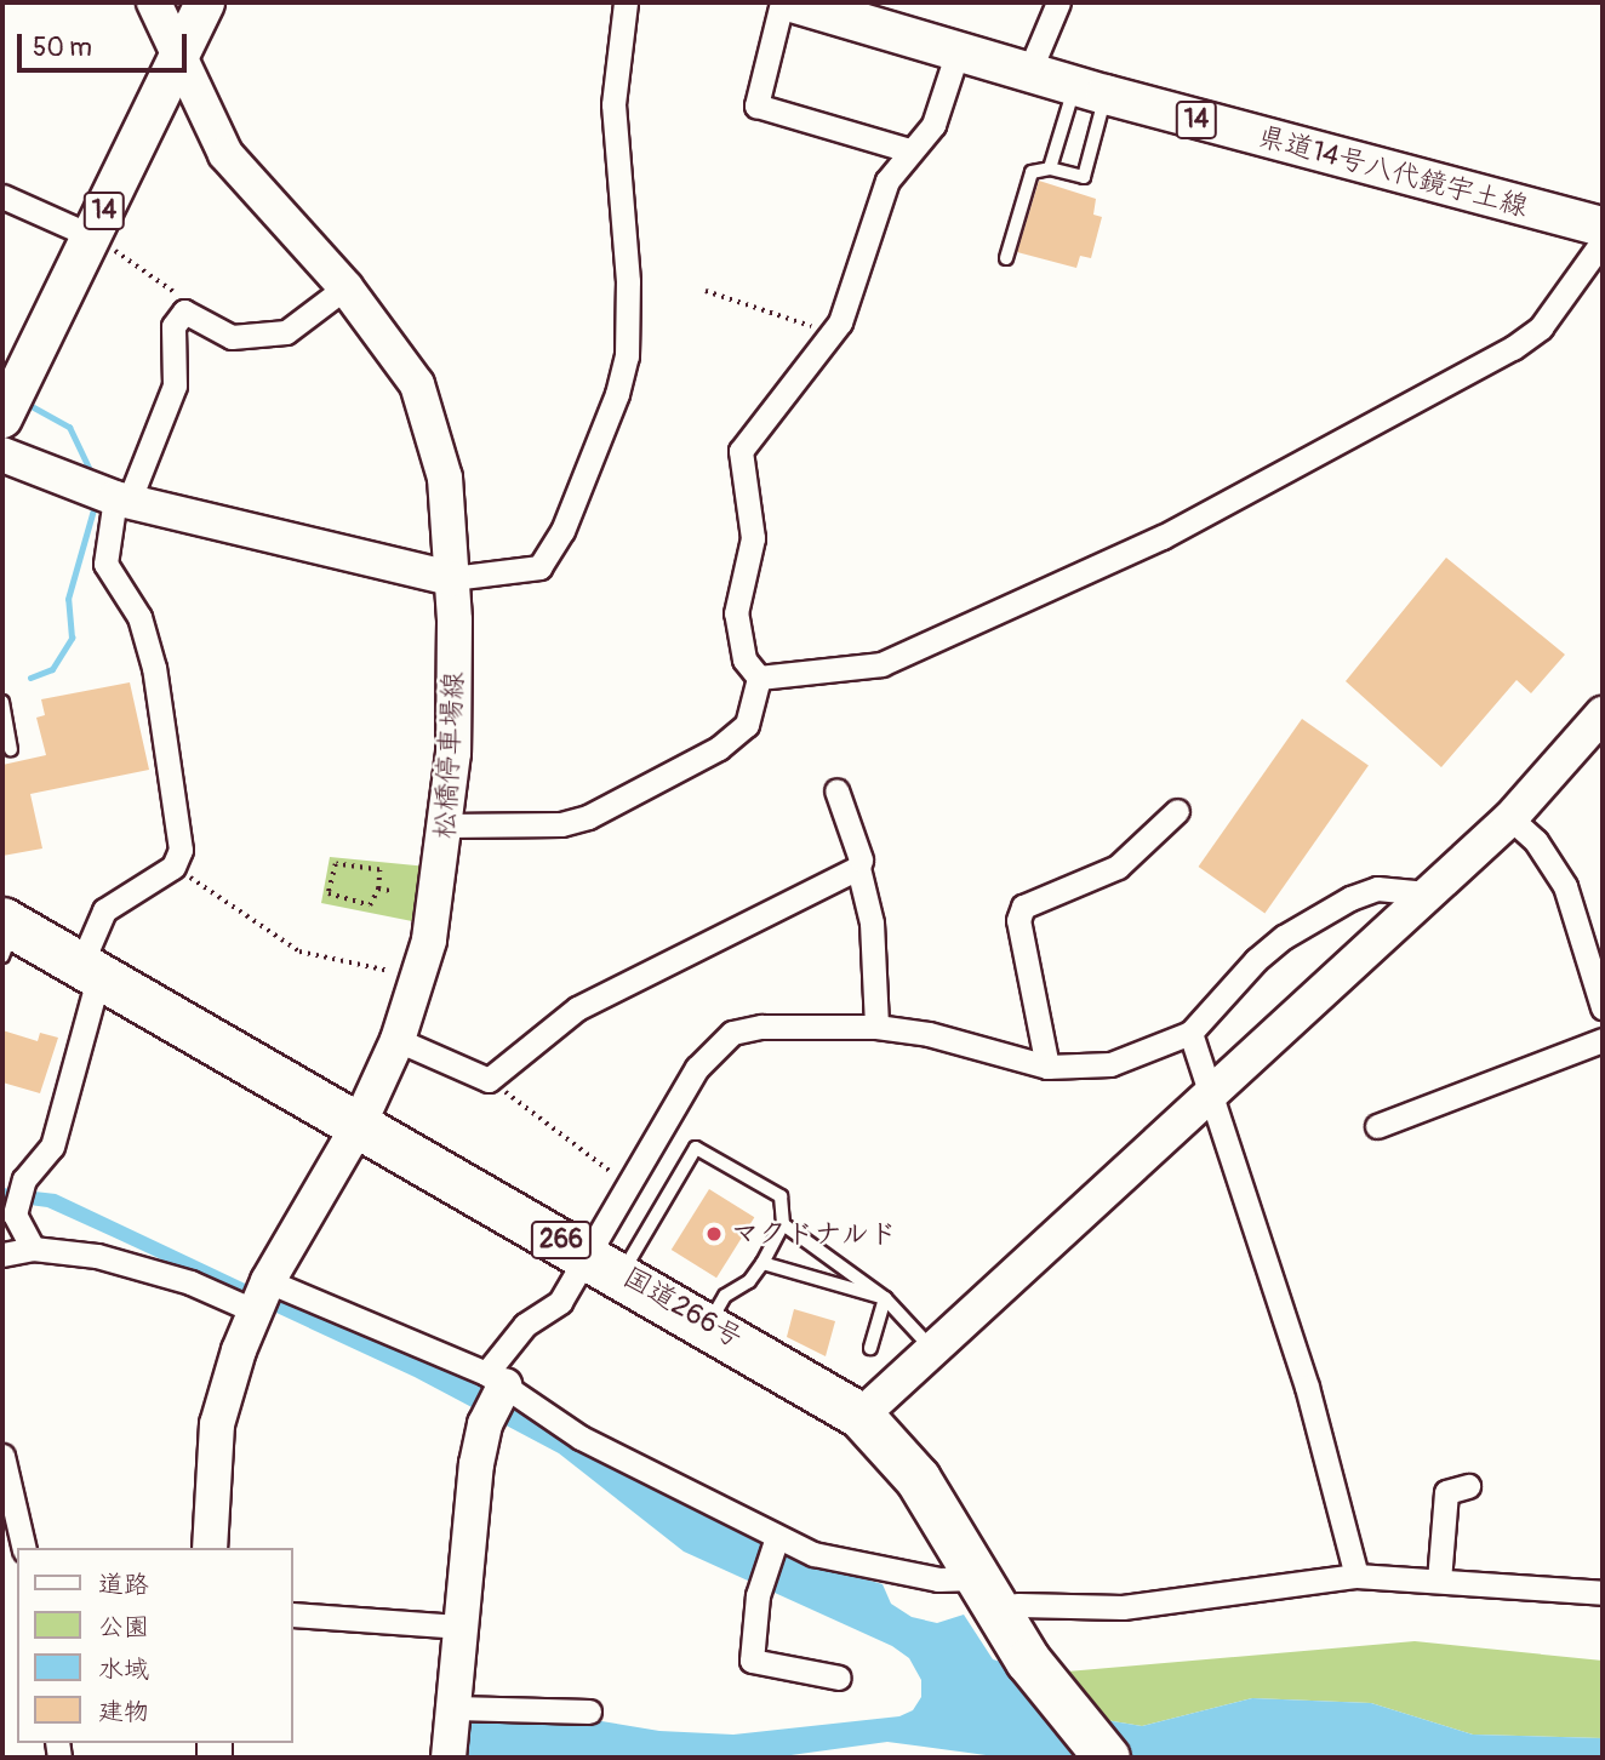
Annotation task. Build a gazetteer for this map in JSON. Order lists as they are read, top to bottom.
{
  "streets": {
    "highway": ["266", "国道266号"],
    "main road": ["14", "県道14号八代鏡宇土線"],
    "street": ["松橋停車場線"]
  },
  "crossings": [
    ["14", "松橋停車場線"],
    ["松橋停車場線", "国道266号"]
  ],
  "places": ["マクドナルド"],
  "legend": [
    "道路",
    "公園",
    "水域",
    "建物"
  ],
  "scale_bar": "50 m"
}
